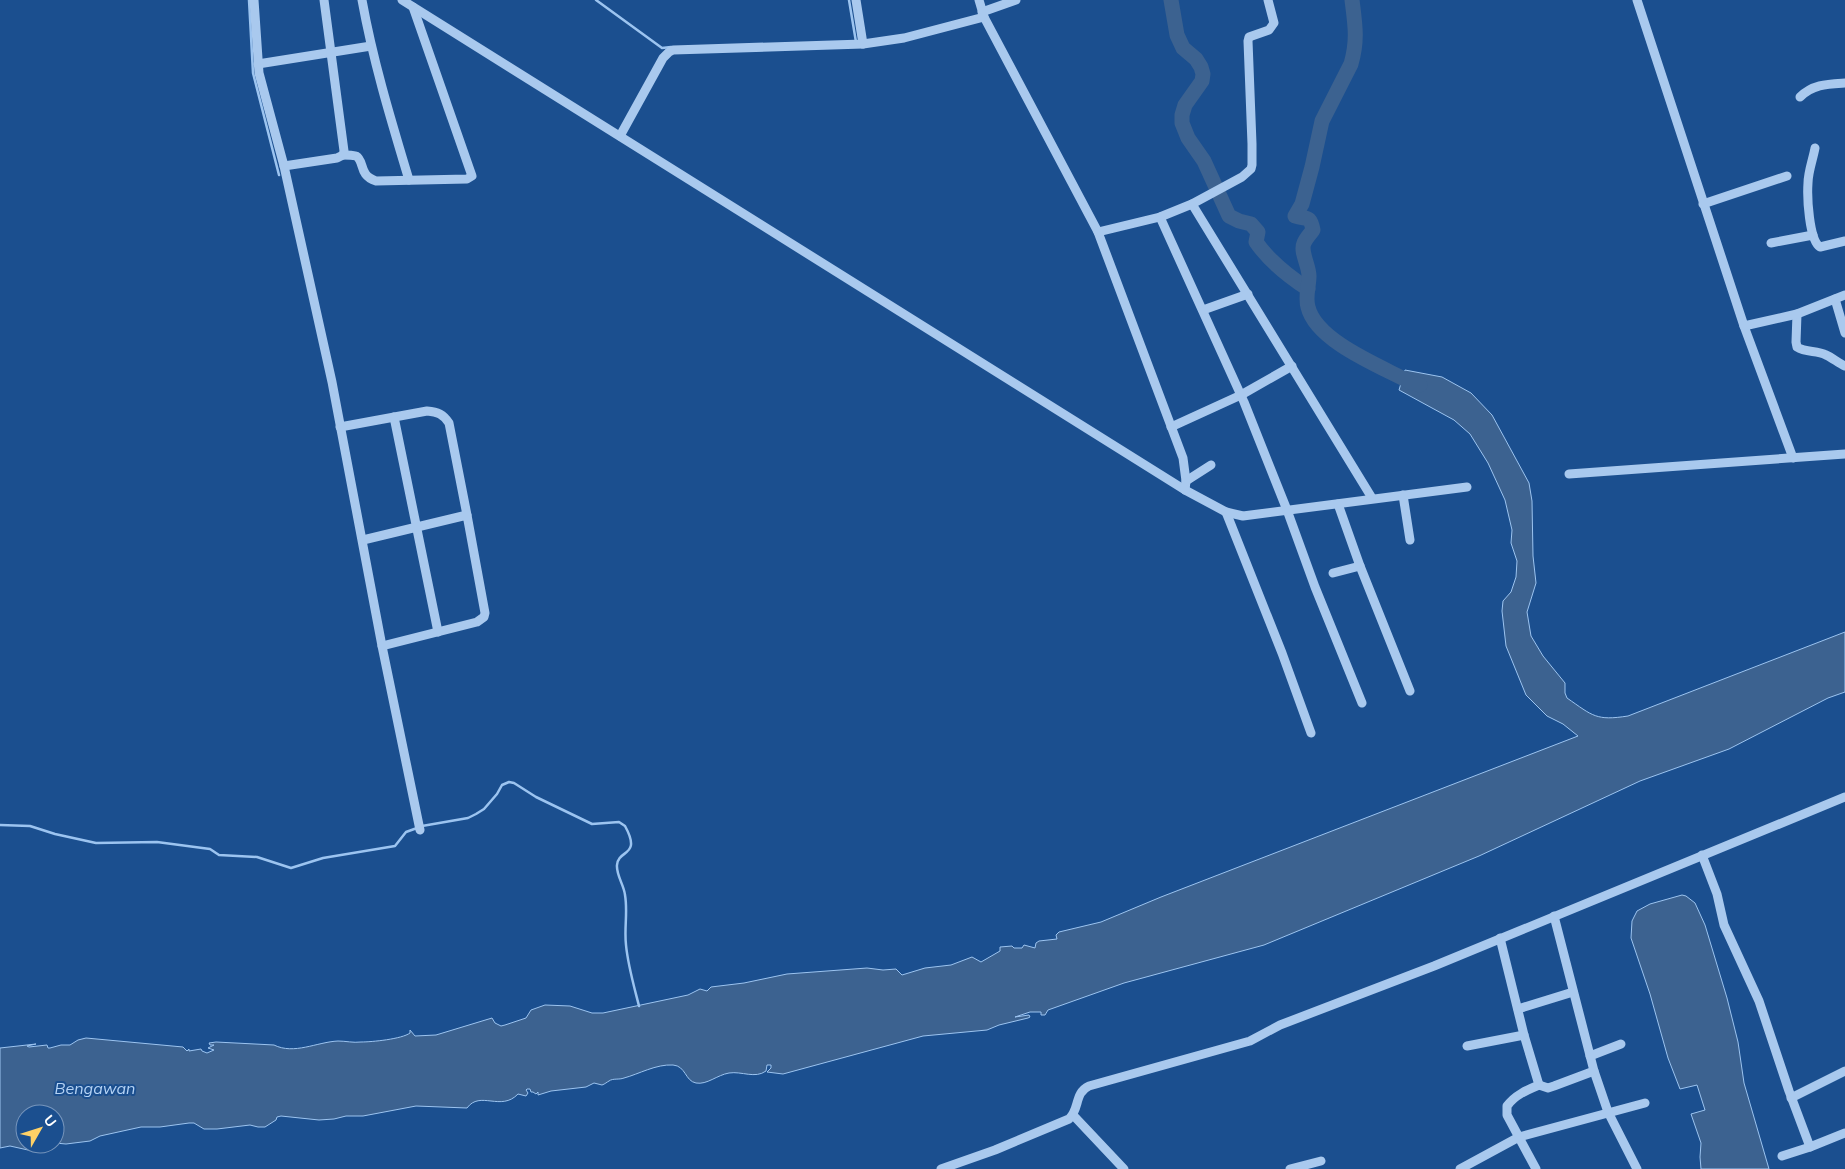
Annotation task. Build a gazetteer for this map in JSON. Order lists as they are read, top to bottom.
{
  "water": ["Bengawan"],
  "north": "top right"
}
